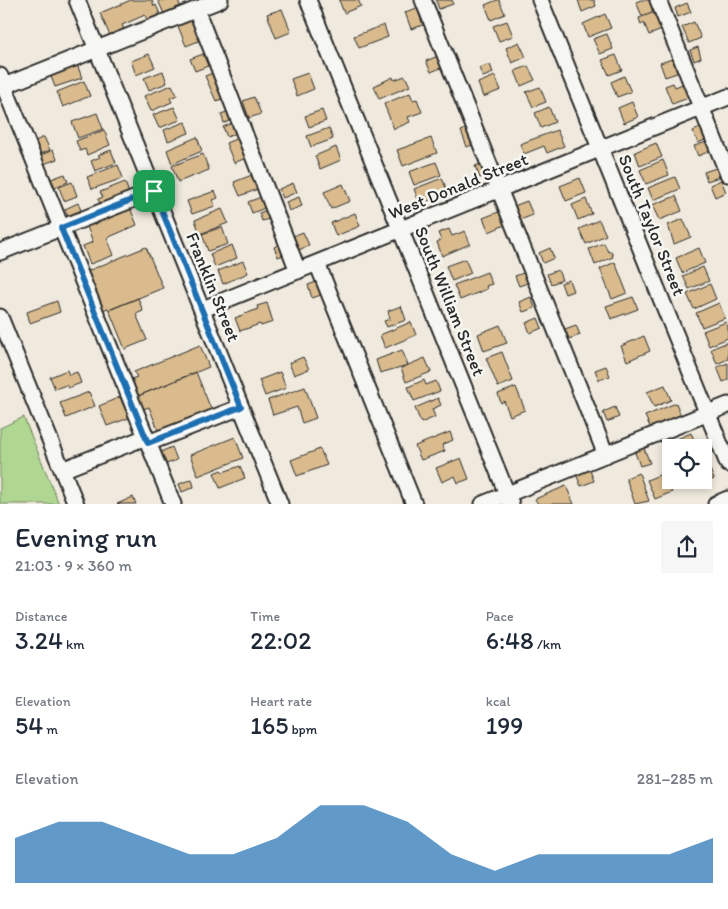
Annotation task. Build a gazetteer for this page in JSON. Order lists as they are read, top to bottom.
{
  "streets": {
    "street": [
      "West Donald Street",
      "South Taylor Street",
      "Franklin Street",
      "South William Street"
    ]
  },
  "crossings": [
    ["West Donald Street", "South Taylor Street"],
    ["West Donald Street", "Franklin Street"],
    ["West Donald Street", "South William Street"]
  ],
  "page": {
    "heading": ["Evening run", "21:03 · 9 × 360 m"],
    "stats": [
      ["Distance", "3.24 km"],
      ["Time", "22:02"],
      ["Pace", "6:48 /km"],
      ["Elevation", "54 m"],
      ["Heart rate", "165 bpm"],
      ["kcal", "199"]
    ],
    "chart": ["Elevation", "281–285 m"]
  }
}
